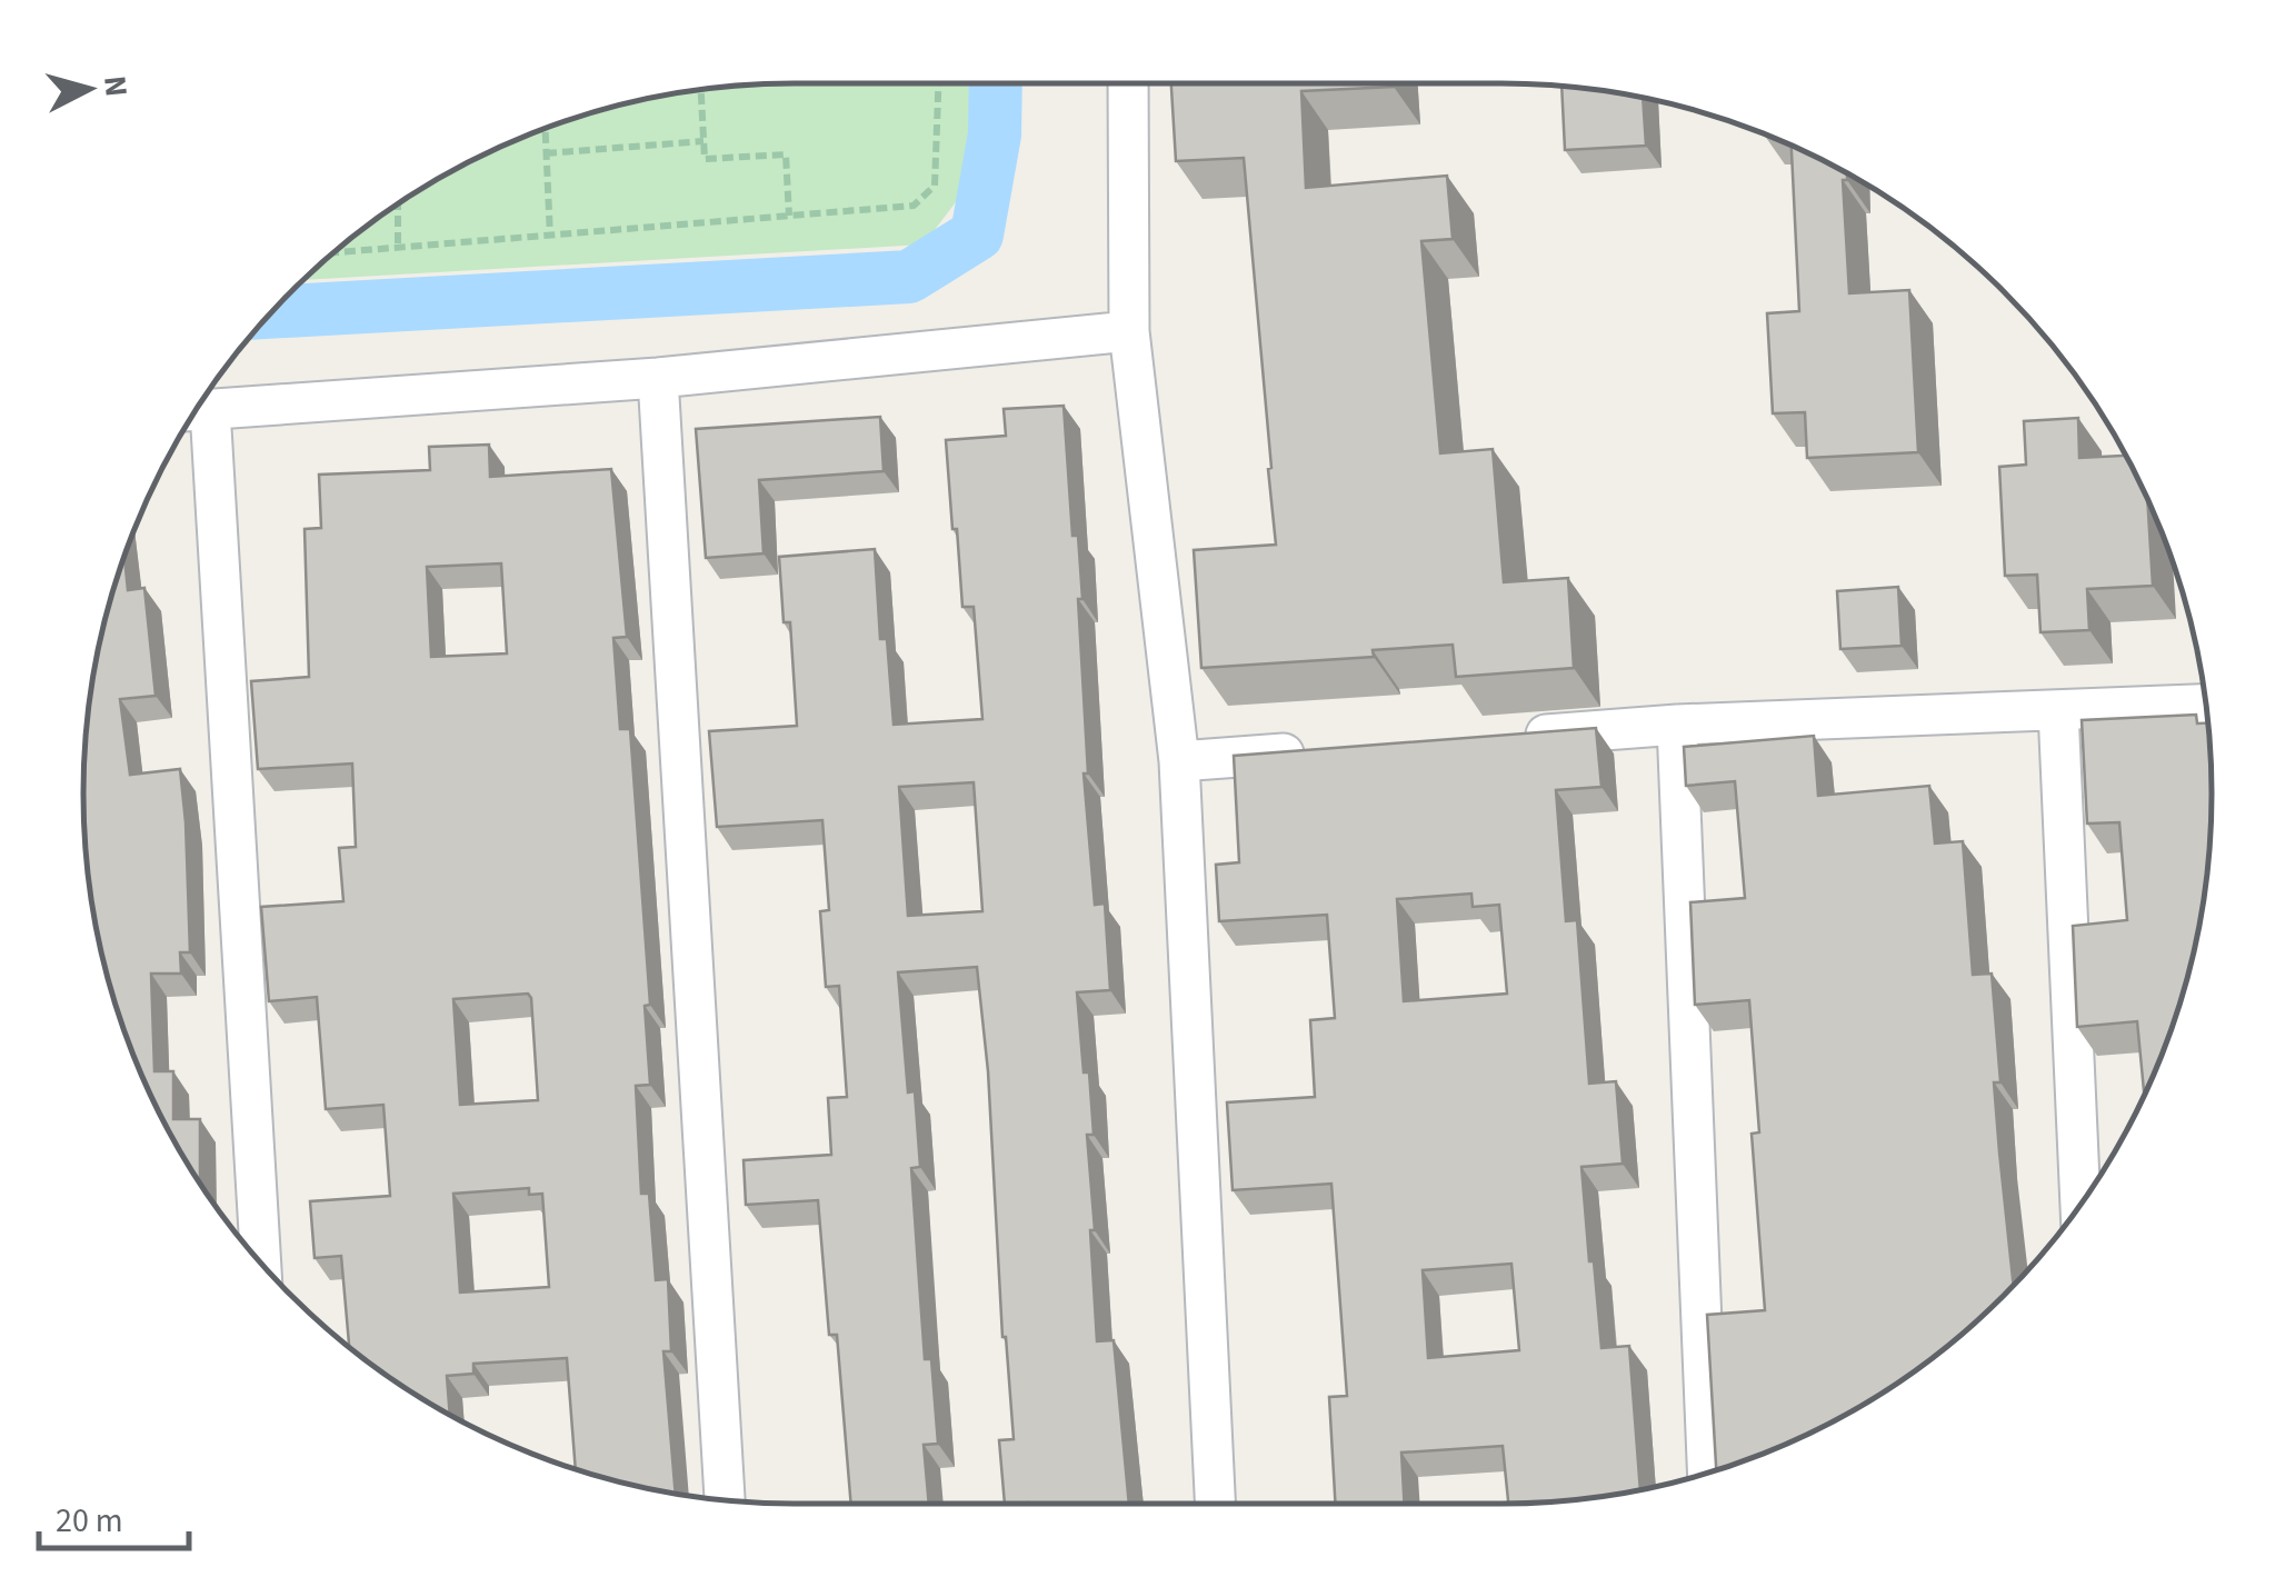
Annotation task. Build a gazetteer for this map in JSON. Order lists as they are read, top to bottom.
{
  "scale_bar": "20 m",
  "north": "right"
}
